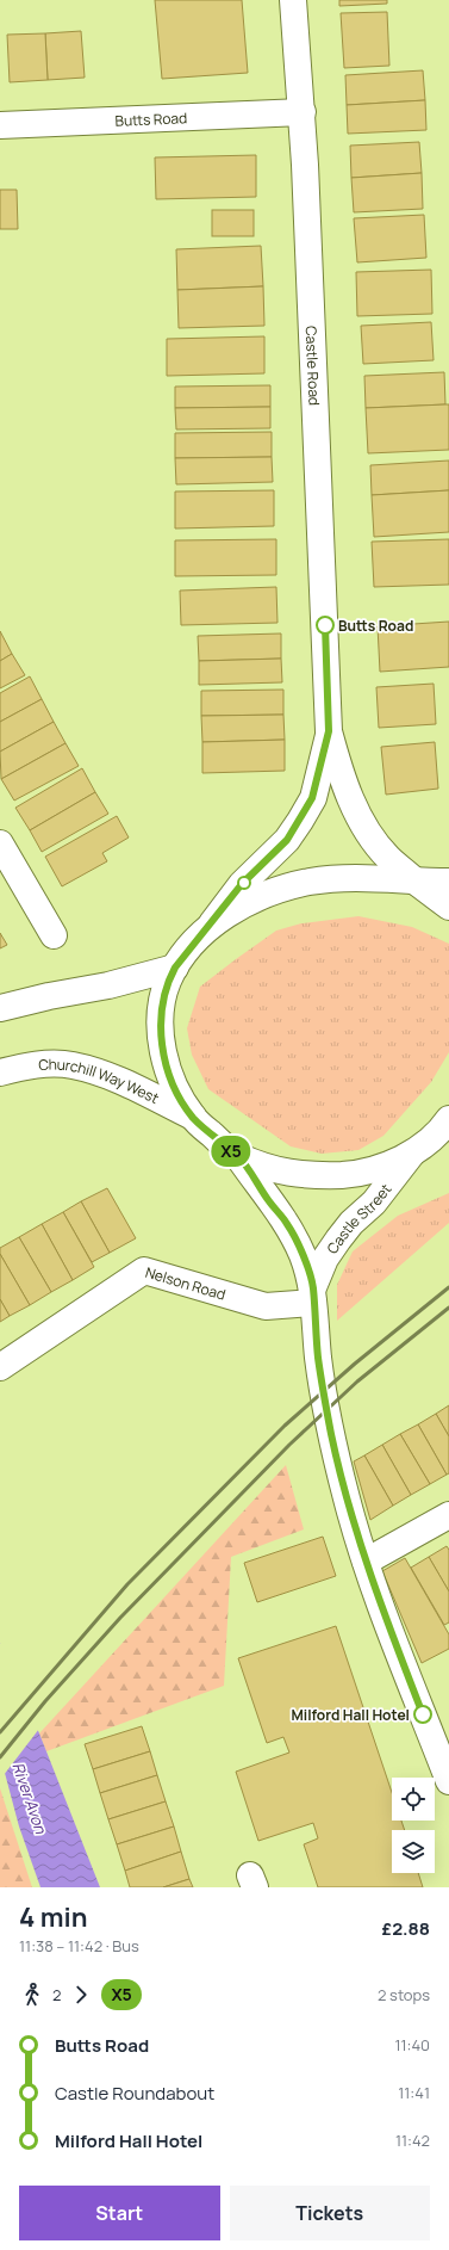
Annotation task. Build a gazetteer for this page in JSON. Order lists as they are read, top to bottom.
{
  "streets": {
    "main road": [
      "Butts Road",
      "Castle Road",
      "Churchill Way West",
      "Castle Street",
      "Nelson Road"
    ]
  },
  "crossings": [
    ["Butts Road", "Castle Road"],
    ["Castle Street", "Nelson Road"]
  ],
  "water": ["River Avon"],
  "places": ["Butts Road", "Milford Hall Hotel"],
  "lines": ["bus line X5"],
  "page": {
    "on_map": "X5",
    "heading": ["4 min", "11:38 – 11:42 · Bus", "£2.88"],
    "legs": ["2", "X5", "2 stops"],
    "list": [
      {
        "name": "Butts Road",
        "value": "11:40"
      },
      {
        "name": "Castle Roundabout",
        "value": "11:41"
      },
      {
        "name": "Milford Hall Hotel",
        "value": "11:42"
      }
    ],
    "buttons": ["Start", "Tickets"]
  }
}
